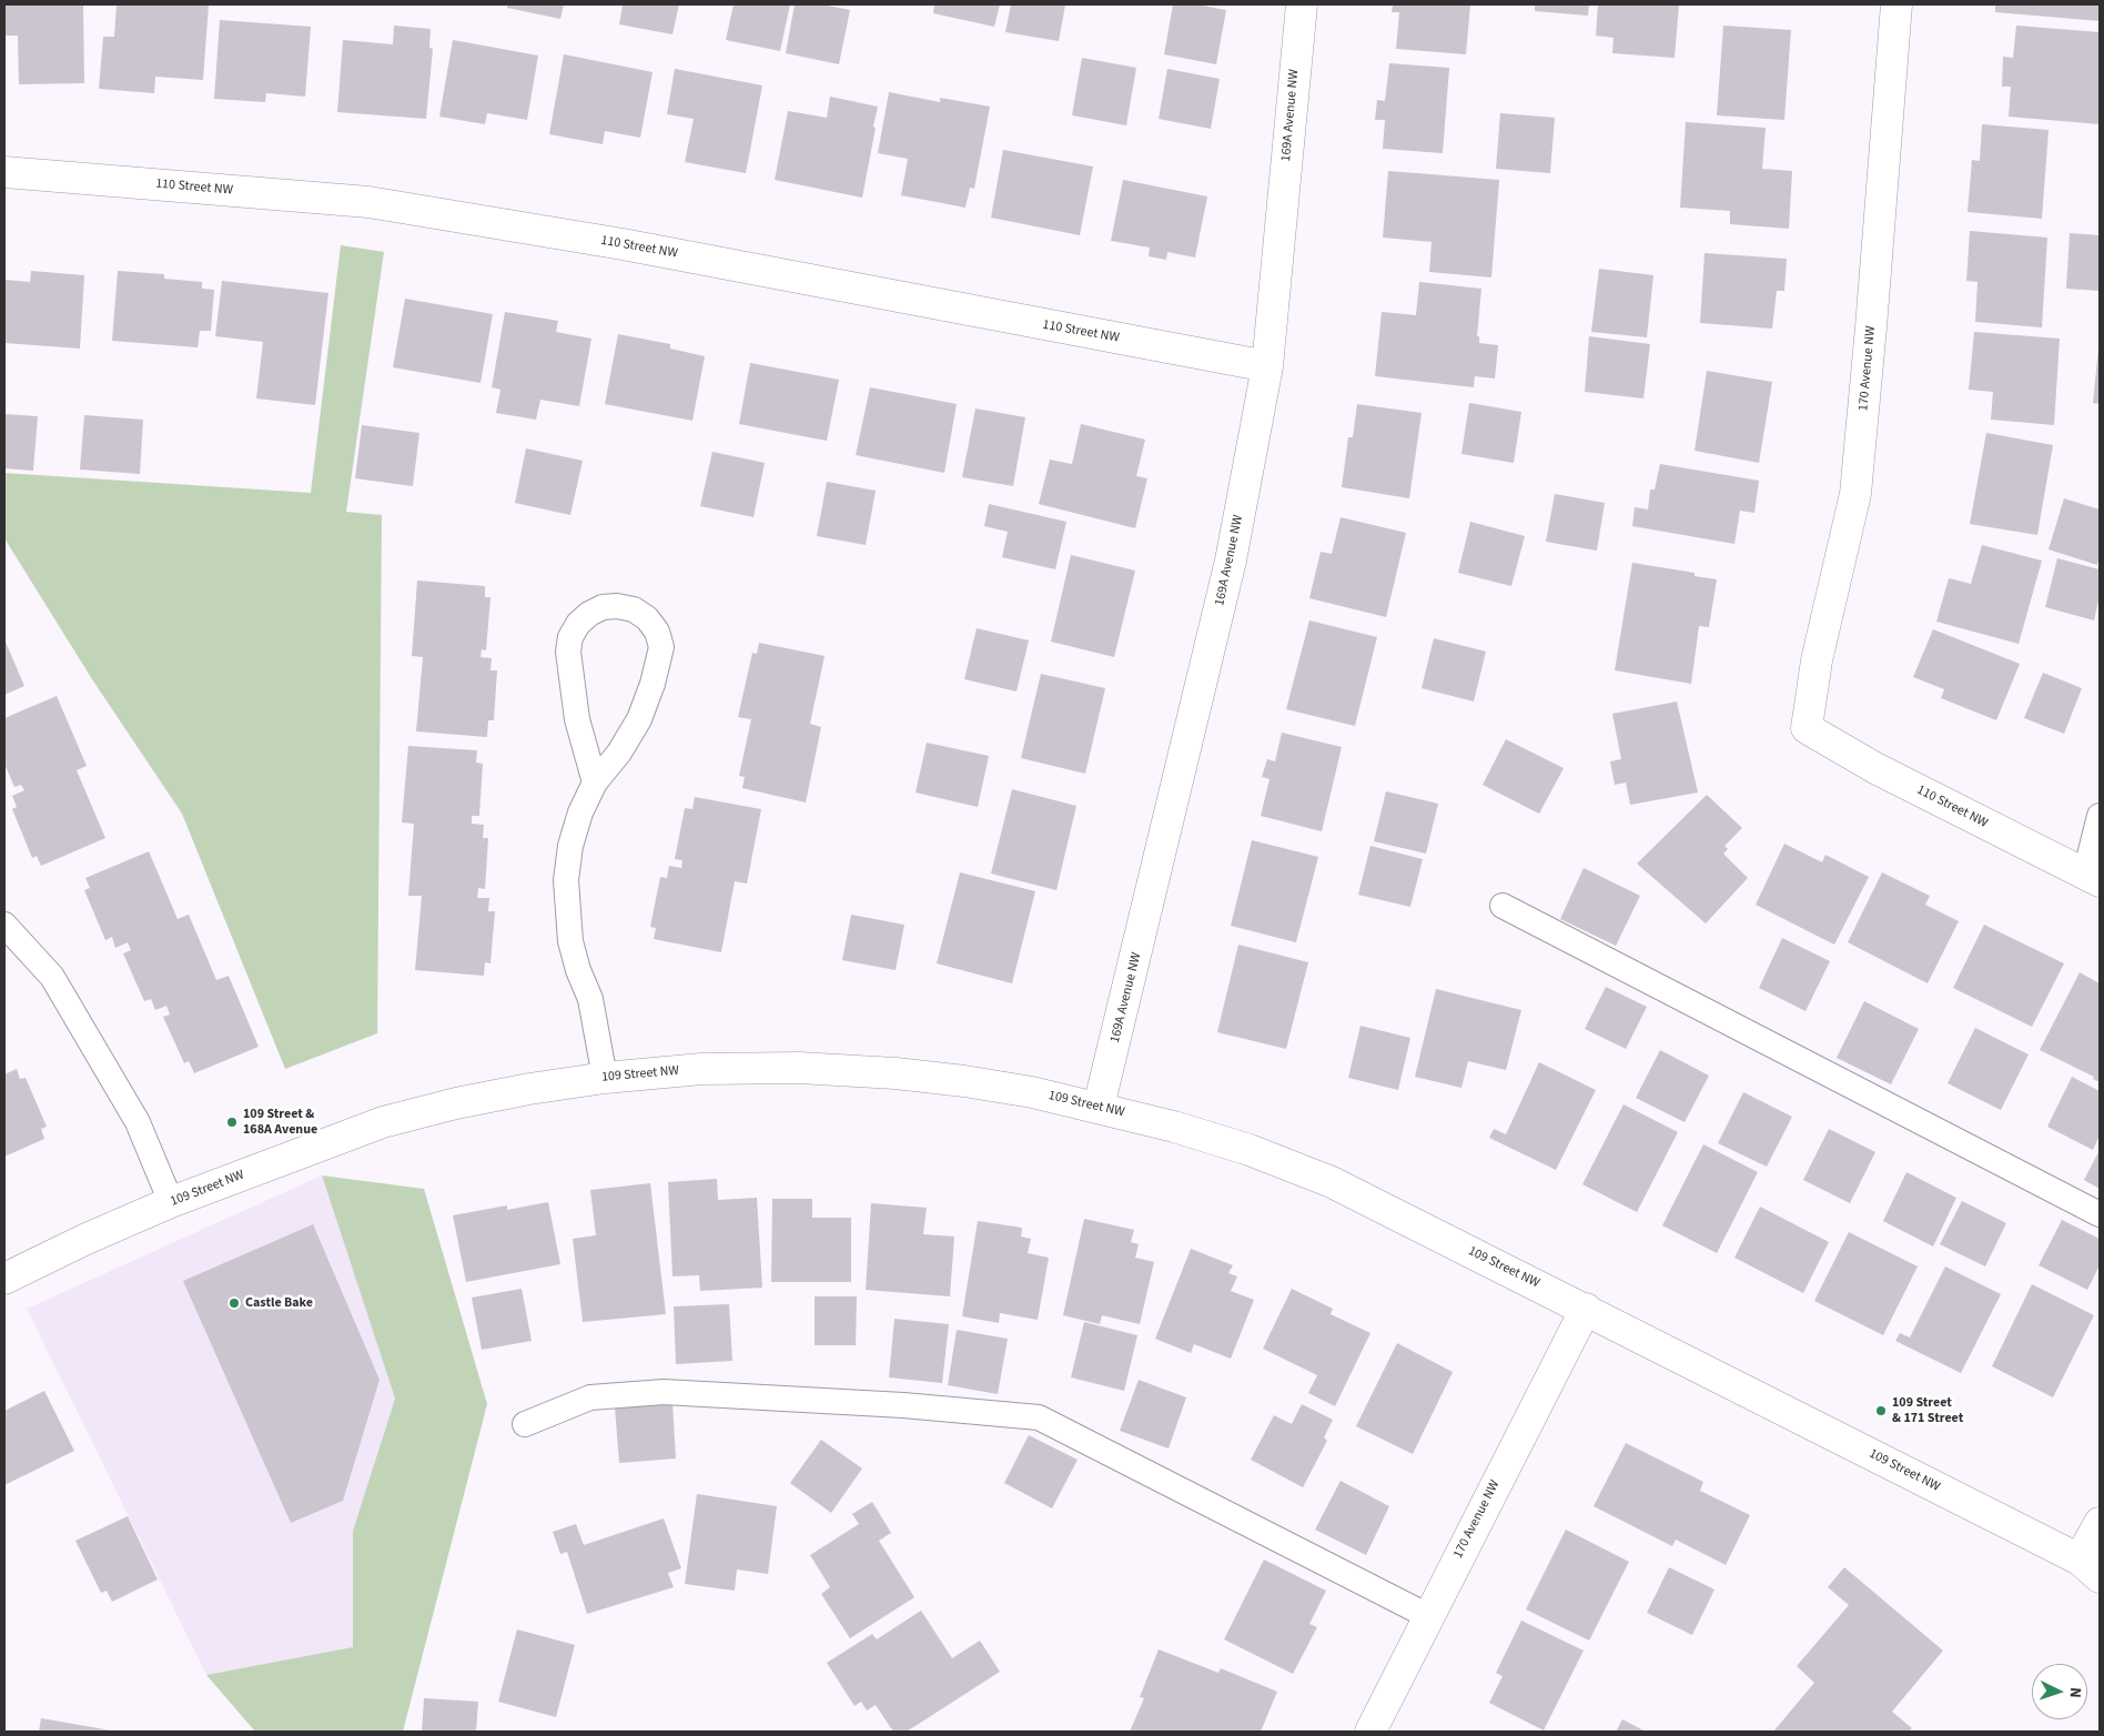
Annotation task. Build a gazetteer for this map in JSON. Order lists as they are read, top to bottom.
{
  "streets": {
    "street": [
      "169A Avenue NW",
      "110 Street NW",
      "170 Avenue NW",
      "109 Street NW"
    ]
  },
  "crossings": [
    ["169A Avenue NW", "110 Street NW"],
    ["169A Avenue NW", "109 Street NW"],
    ["110 Street NW", "170 Avenue NW"],
    ["170 Avenue NW", "109 Street NW"]
  ],
  "places": ["109 Street & 168A Avenue", "Castle Bake", "109 Street & 171 Street"],
  "north": "right"
}
